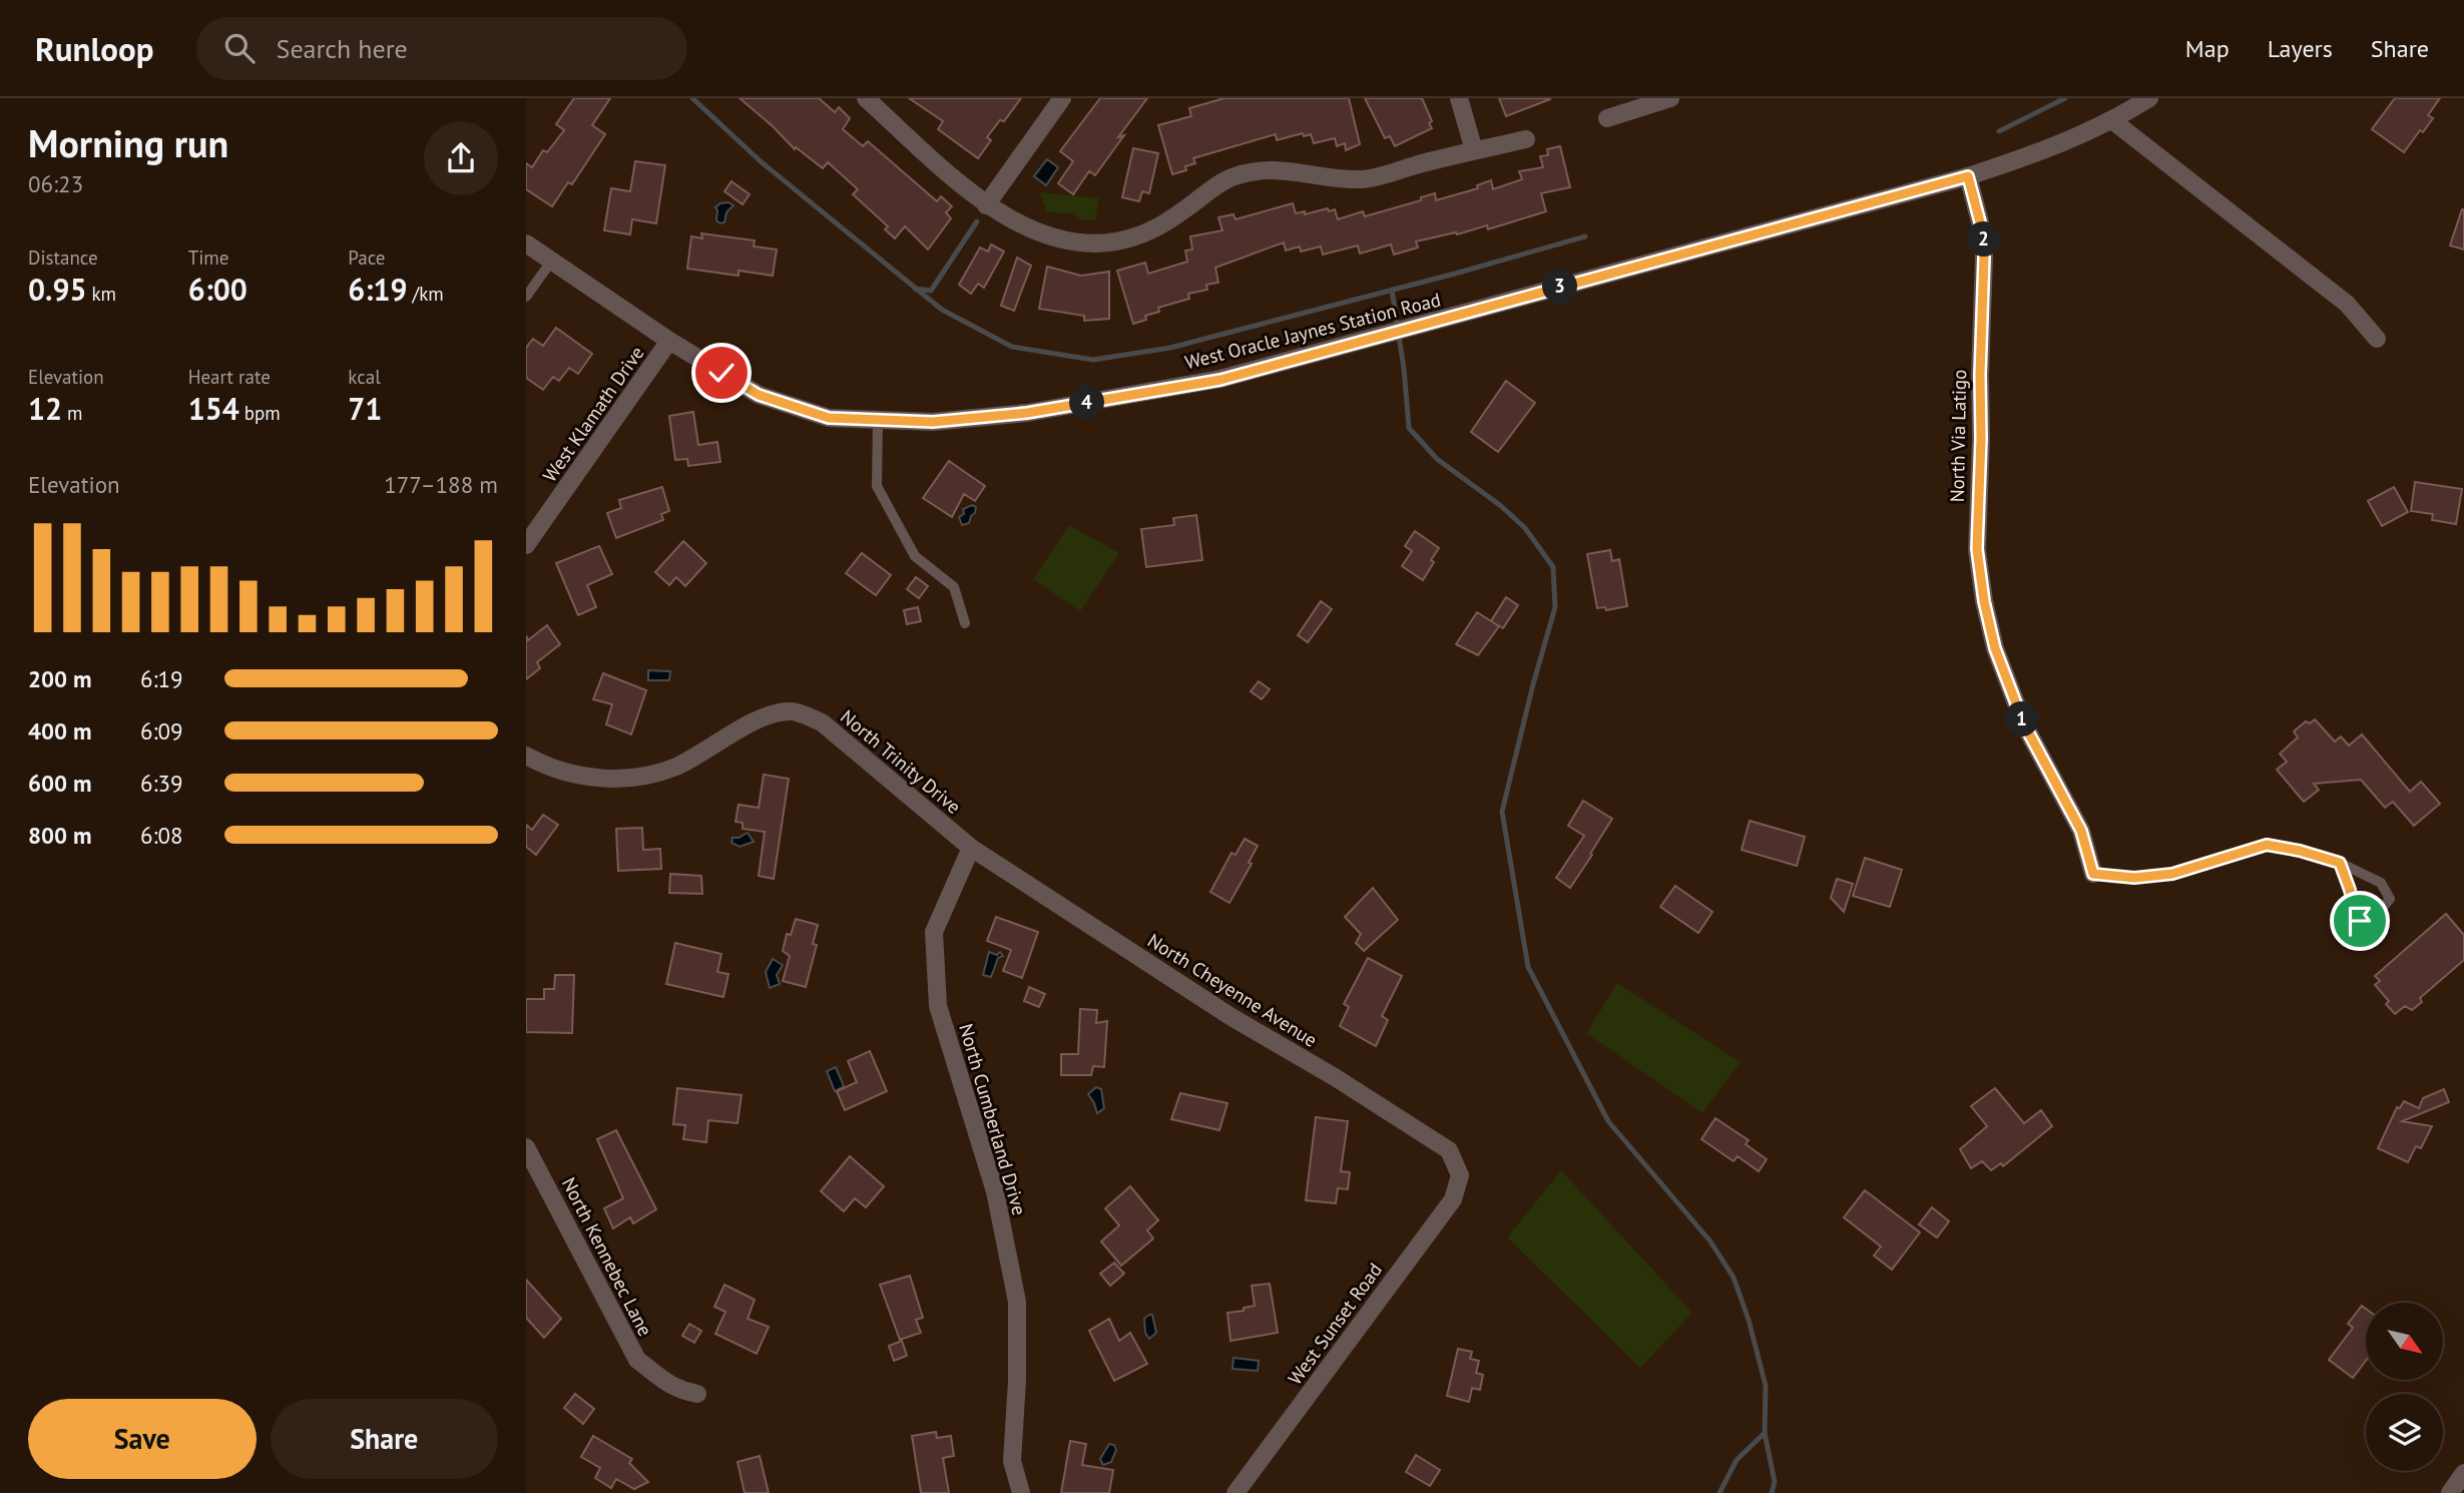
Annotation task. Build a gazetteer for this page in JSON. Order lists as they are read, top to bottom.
{
  "streets": {
    "street": [
      "West Oracle Jaynes Station Road",
      "West Klamath Drive",
      "North Via Latigo",
      "North Trinity Drive",
      "North Cheyenne Avenue",
      "North Cumberland Drive",
      "North Kennebec Lane",
      "West Sunset Road"
    ]
  },
  "crossings": [
    ["West Oracle Jaynes Station Road", "West Klamath Drive"],
    ["West Oracle Jaynes Station Road", "North Via Latigo"],
    ["North Trinity Drive", "North Cheyenne Avenue"],
    ["North Trinity Drive", "North Cumberland Drive"],
    ["North Cheyenne Avenue", "North Cumberland Drive"],
    ["North Cheyenne Avenue", "West Sunset Road"]
  ],
  "north": "bottom right",
  "page": {
    "header": "Runloop",
    "search": "Search here",
    "nav": ["Map", "Layers", "Share"],
    "heading": ["Morning run", "06:23"],
    "stats": [
      ["Distance", "0.95 km"],
      ["Time", "6:00"],
      ["Pace", "6:19 /km"],
      ["Elevation", "12 m"],
      ["Heart rate", "154 bpm"],
      ["kcal", "71"]
    ],
    "pins": [
      "2",
      "3",
      "4",
      "1"
    ],
    "chart": ["Elevation", "177–188 m"],
    "list": [
      {
        "name": "200 m",
        "note": "6:19"
      },
      {
        "name": "400 m",
        "note": "6:09"
      },
      {
        "name": "600 m",
        "note": "6:39"
      },
      {
        "name": "800 m",
        "note": "6:08"
      }
    ],
    "buttons": ["Save", "Share"]
  }
}
